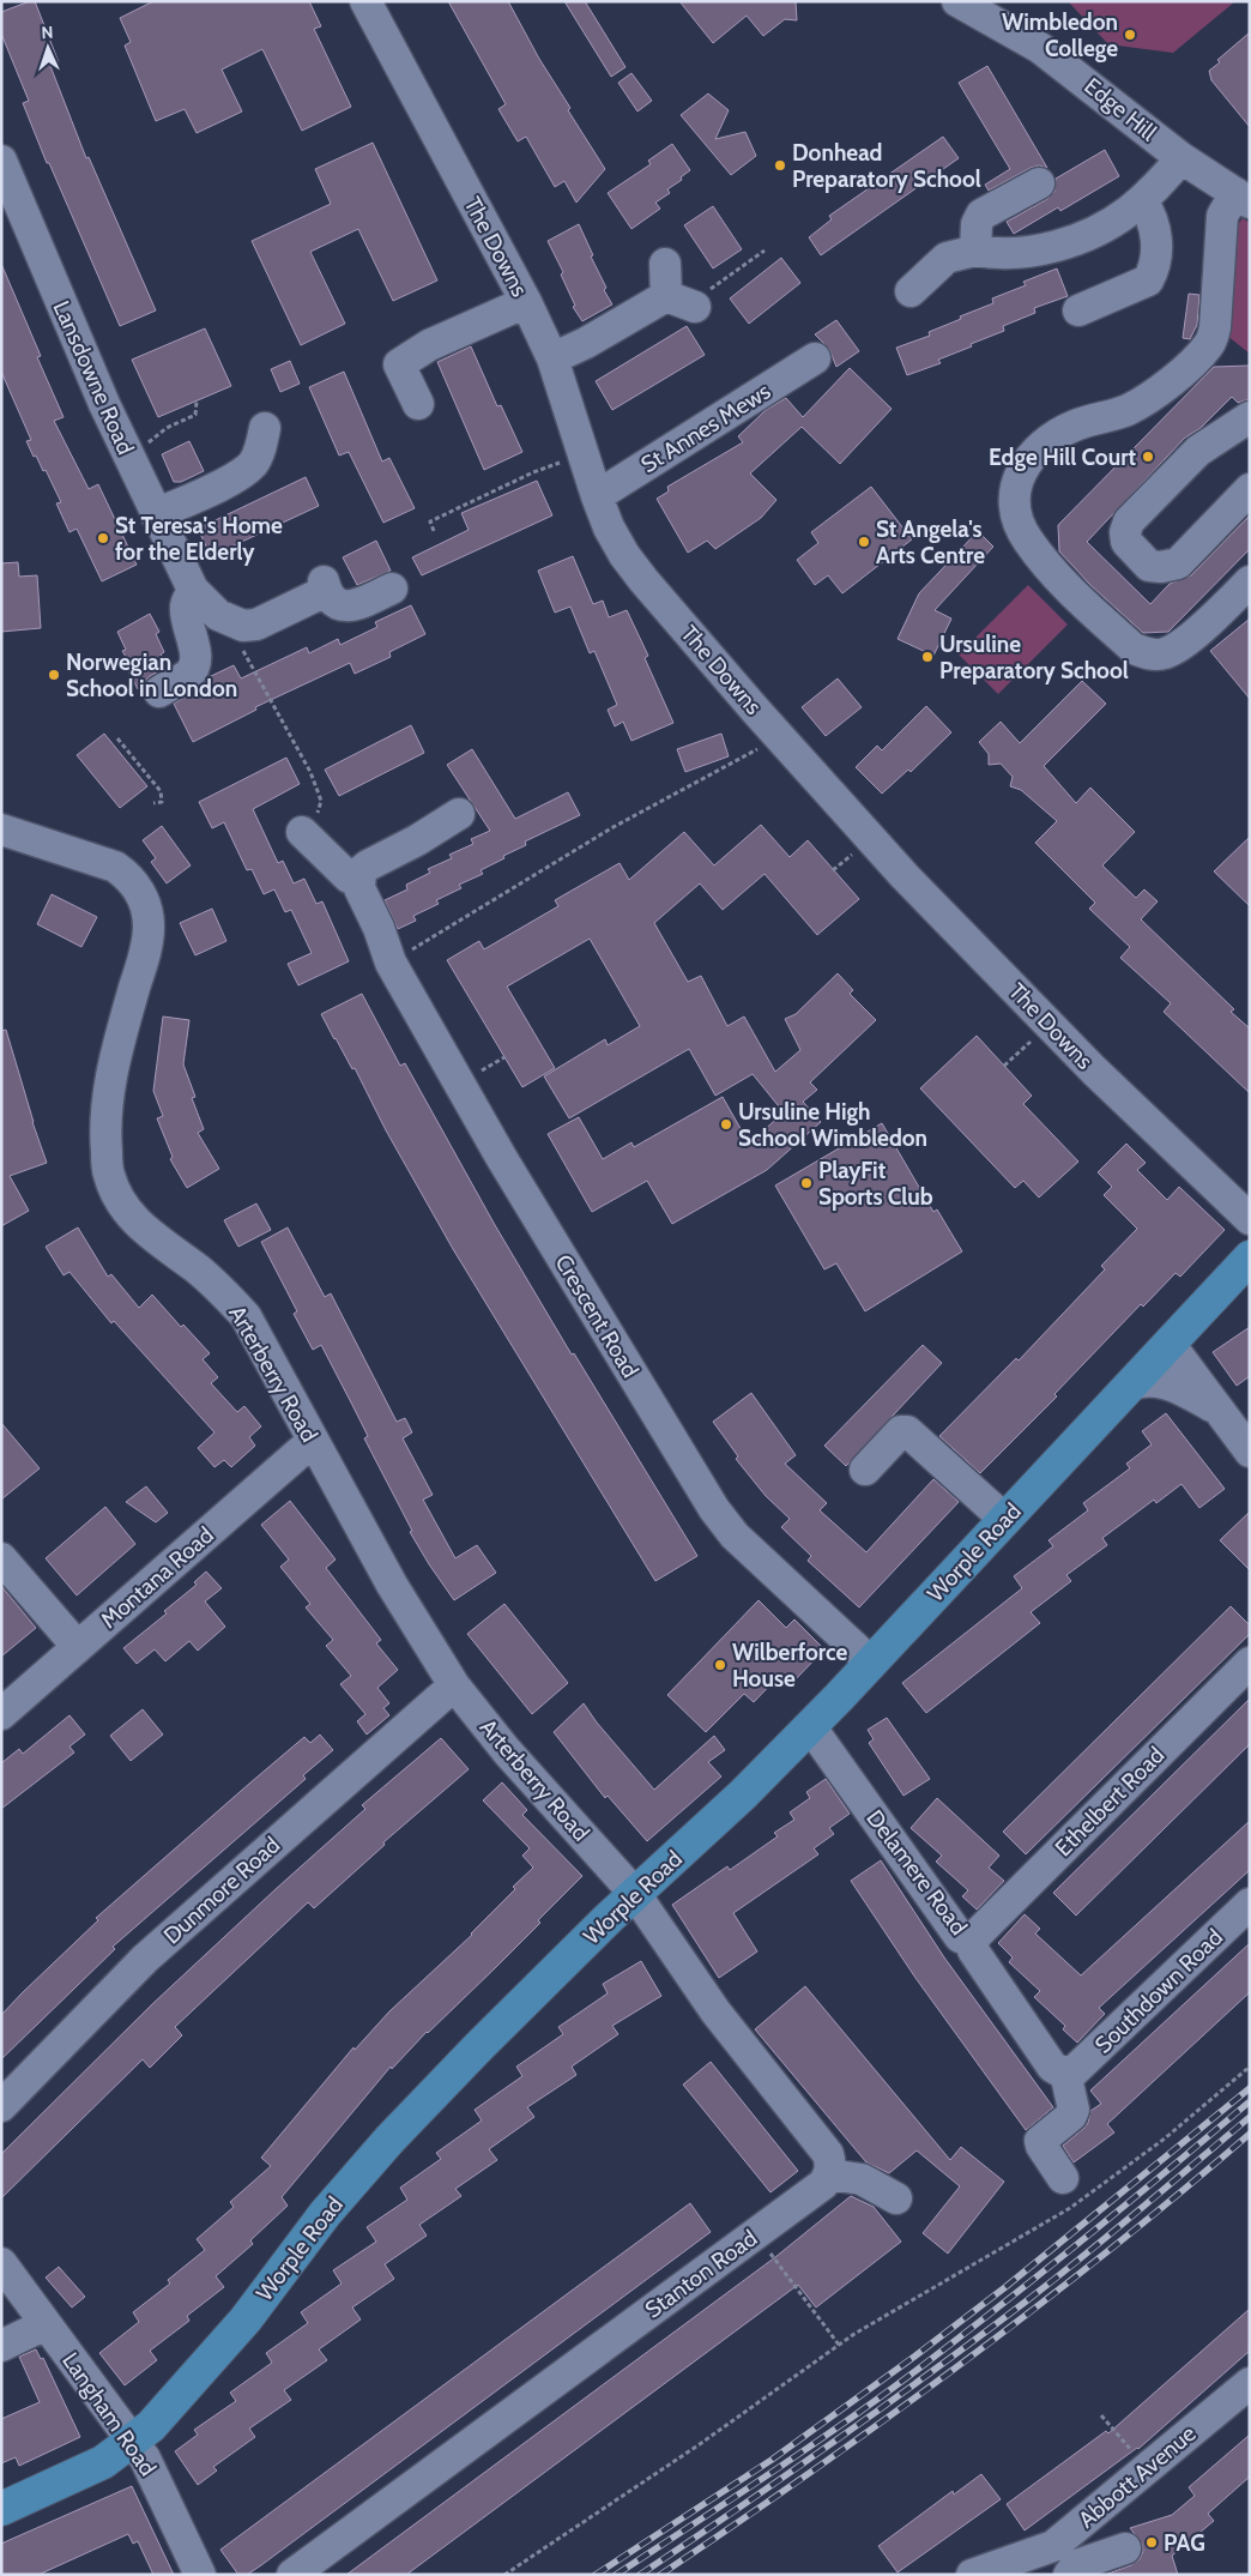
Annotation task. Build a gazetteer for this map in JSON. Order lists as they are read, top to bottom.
{
  "streets": {
    "main road": ["Worple Road"],
    "street": [
      "Edge Hill",
      "The Downs",
      "Lansdowne Road",
      "St Annes Mews",
      "Crescent Road",
      "Arterberry Road",
      "Montana Road",
      "Ethelbert Road",
      "Delamere Road",
      "Dunmore Road",
      "Southdown Road",
      "Stanton Road",
      "Langham Road",
      "Abbott Avenue"
    ]
  },
  "crossings": [
    ["The Downs", "St Annes Mews"],
    ["Crescent Road", "Worple Road"],
    ["Arterberry Road", "Worple Road"],
    ["Arterberry Road", "Montana Road"],
    ["Arterberry Road", "Dunmore Road"],
    ["Worple Road", "Delamere Road"],
    ["Worple Road", "Langham Road"],
    ["Ethelbert Road", "Delamere Road"],
    ["Delamere Road", "Southdown Road"]
  ],
  "places": [
    "Wimbledon College",
    "Donhead Preparatory School",
    "Edge Hill Court",
    "St Teresa's Home for the Elderly",
    "St Angela's Arts Centre",
    "Ursuline Preparatory School",
    "Norwegian School in London",
    "Ursuline High School Wimbledon",
    "PlayFit Sports Club",
    "Wilberforce House",
    "PAG"
  ],
  "north": "top"
}
